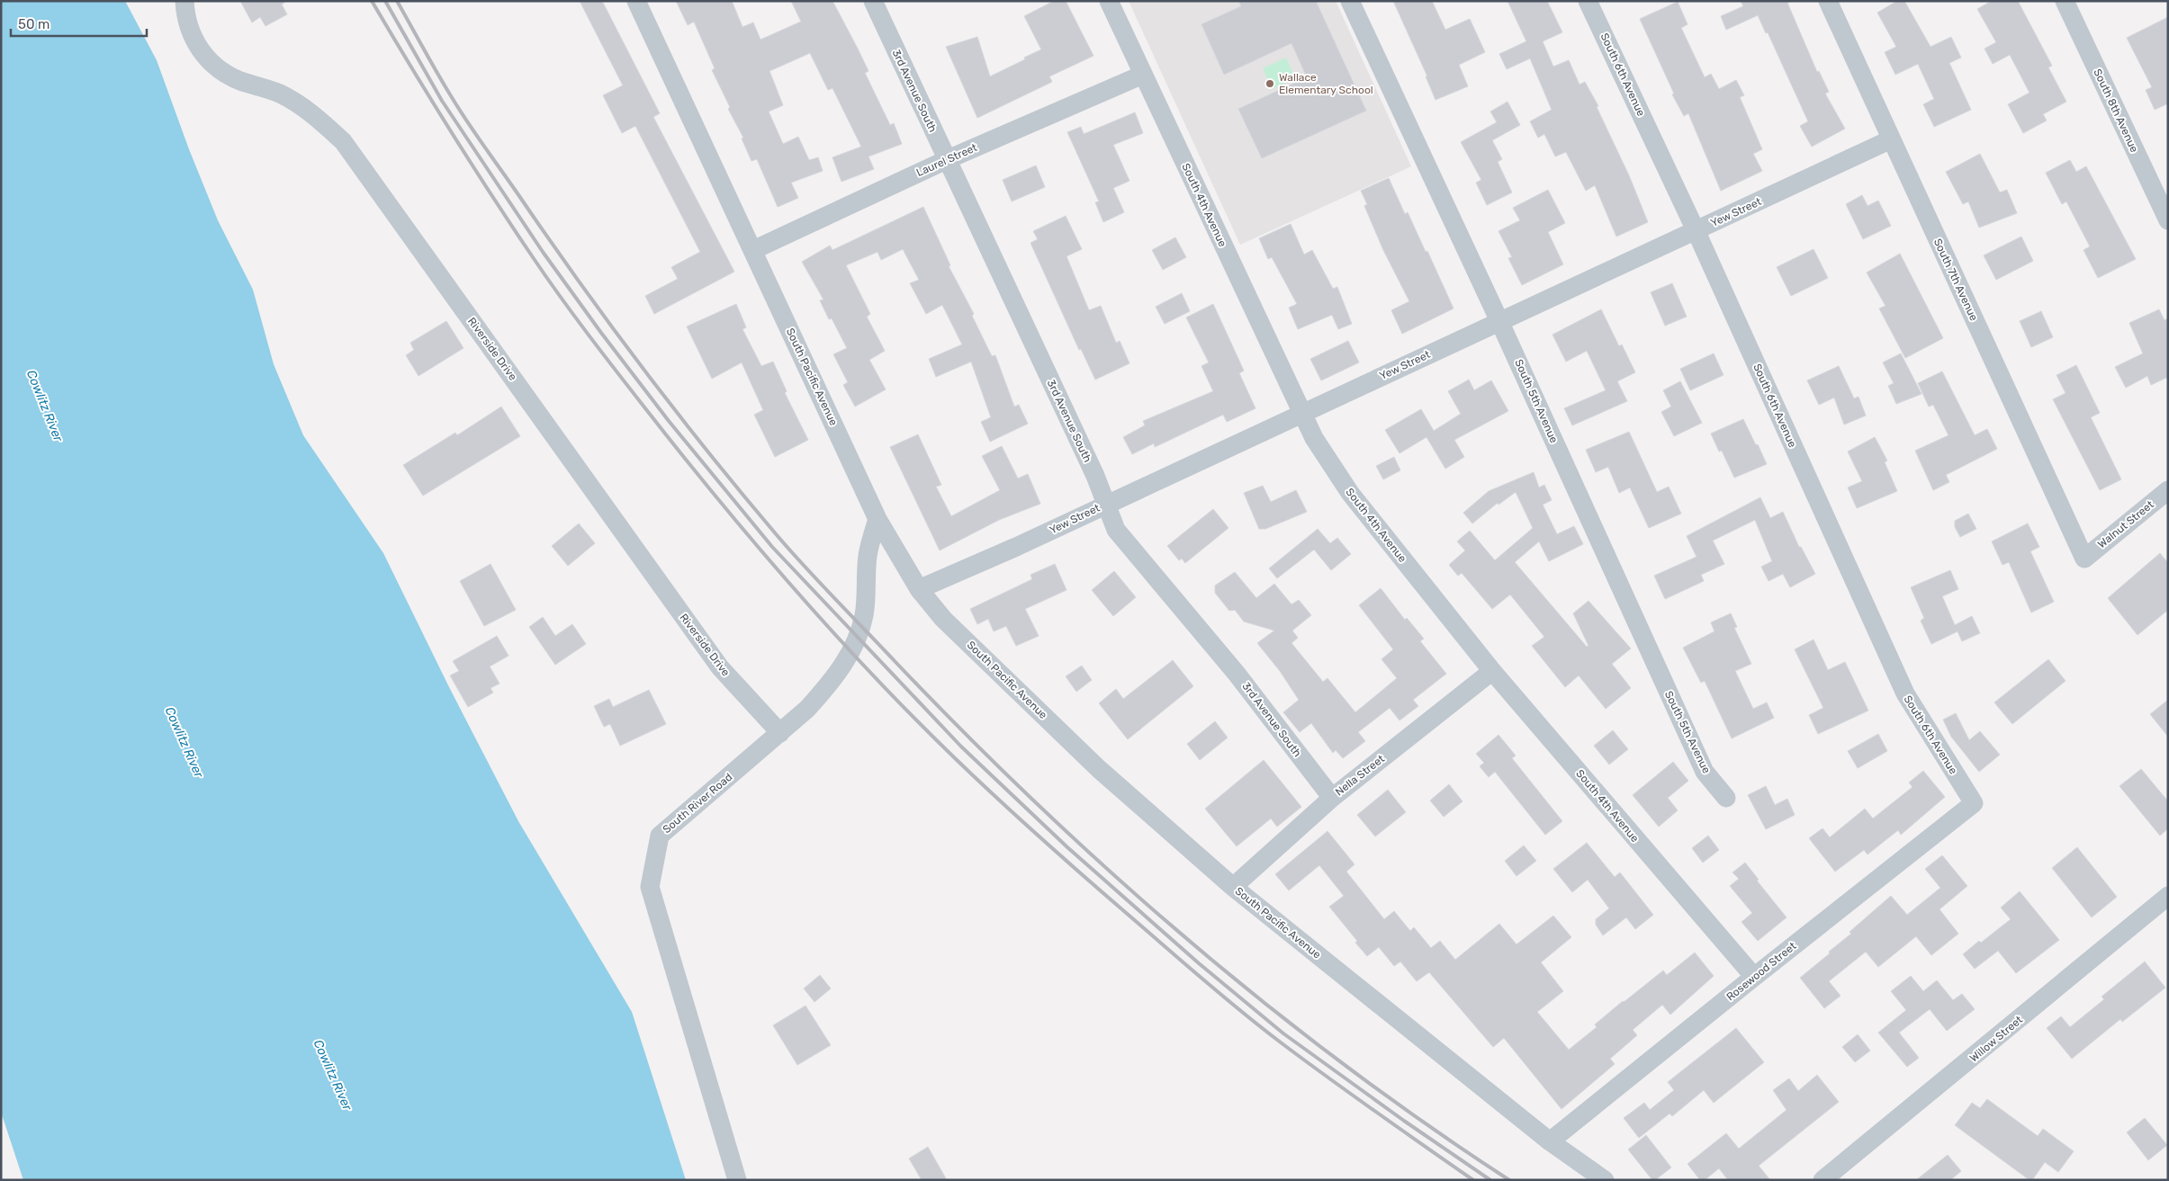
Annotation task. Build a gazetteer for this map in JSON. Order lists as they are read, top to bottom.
{
  "streets": {
    "street": [
      "South 6th Avenue",
      "3rd Avenue South",
      "South 8th Avenue",
      "Laurel Street",
      "South 4th Avenue",
      "Yew Street",
      "South 7th Avenue",
      "Riverside Drive",
      "South Pacific Avenue",
      "South 5th Avenue",
      "Walnut Street",
      "Nella Street",
      "South River Road",
      "Rosewood Street",
      "Willow Street"
    ]
  },
  "crossings": [
    ["South 6th Avenue", "Yew Street"],
    ["South 6th Avenue", "Rosewood Street"],
    ["3rd Avenue South", "Laurel Street"],
    ["3rd Avenue South", "Yew Street"],
    ["3rd Avenue South", "Nella Street"],
    ["Laurel Street", "South 4th Avenue"],
    ["Laurel Street", "South Pacific Avenue"],
    ["South 4th Avenue", "Yew Street"],
    ["South 4th Avenue", "Nella Street"],
    ["South 4th Avenue", "Rosewood Street"],
    ["Yew Street", "South 7th Avenue"],
    ["Yew Street", "South Pacific Avenue"],
    ["Yew Street", "South 5th Avenue"],
    ["South 7th Avenue", "Walnut Street"],
    ["Riverside Drive", "South River Road"],
    ["South Pacific Avenue", "Nella Street"],
    ["South Pacific Avenue", "South River Road"],
    ["South Pacific Avenue", "Rosewood Street"]
  ],
  "water": ["Cowlitz River"],
  "places": ["Wallace Elementary School"],
  "scale_bar": "50 m"
}
